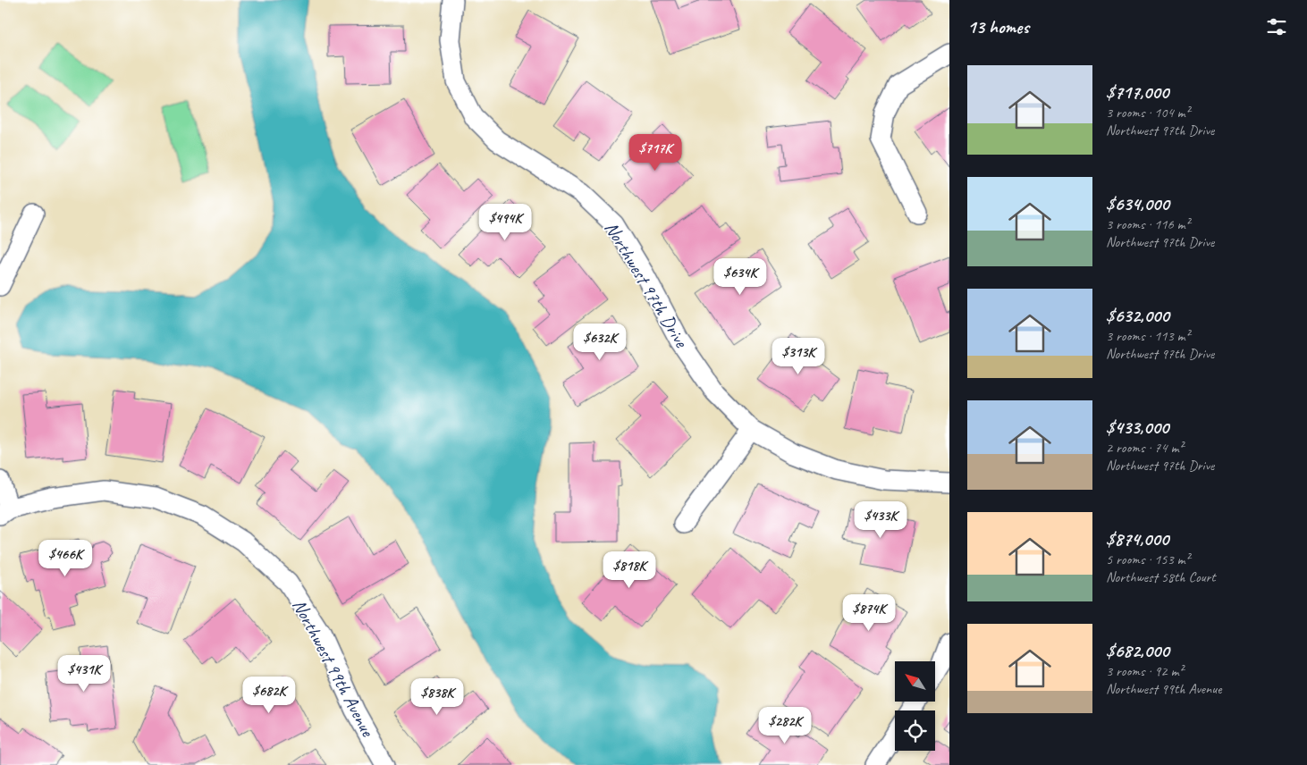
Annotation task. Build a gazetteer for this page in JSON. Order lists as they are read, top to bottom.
{
  "streets": {
    "street": ["Northwest 97th Drive", "Northwest 99th Avenue"]
  },
  "north": "top left",
  "page": {
    "heading": "13 homes",
    "list": [
      {
        "name": "$717,000",
        "note": "3 rooms · 104 m² · Northwest 97th Drive"
      },
      {
        "name": "$634,000",
        "note": "3 rooms · 116 m² · Northwest 97th Drive"
      },
      {
        "name": "$632,000",
        "note": "3 rooms · 113 m² · Northwest 97th Drive"
      },
      {
        "name": "$433,000",
        "note": "2 rooms · 74 m² · Northwest 97th Drive"
      },
      {
        "name": "$874,000",
        "note": "5 rooms · 153 m² · Northwest 58th Court"
      },
      {
        "name": "$682,000",
        "note": "3 rooms · 92 m² · Northwest 99th Avenue"
      }
    ],
    "price": [
      "$717K",
      "$494K",
      "$634K",
      "$632K",
      "$313K",
      "$433K",
      "$466K",
      "$818K",
      "$874K",
      "$431K",
      "$682K",
      "$838K",
      "$282K"
    ]
  }
}
